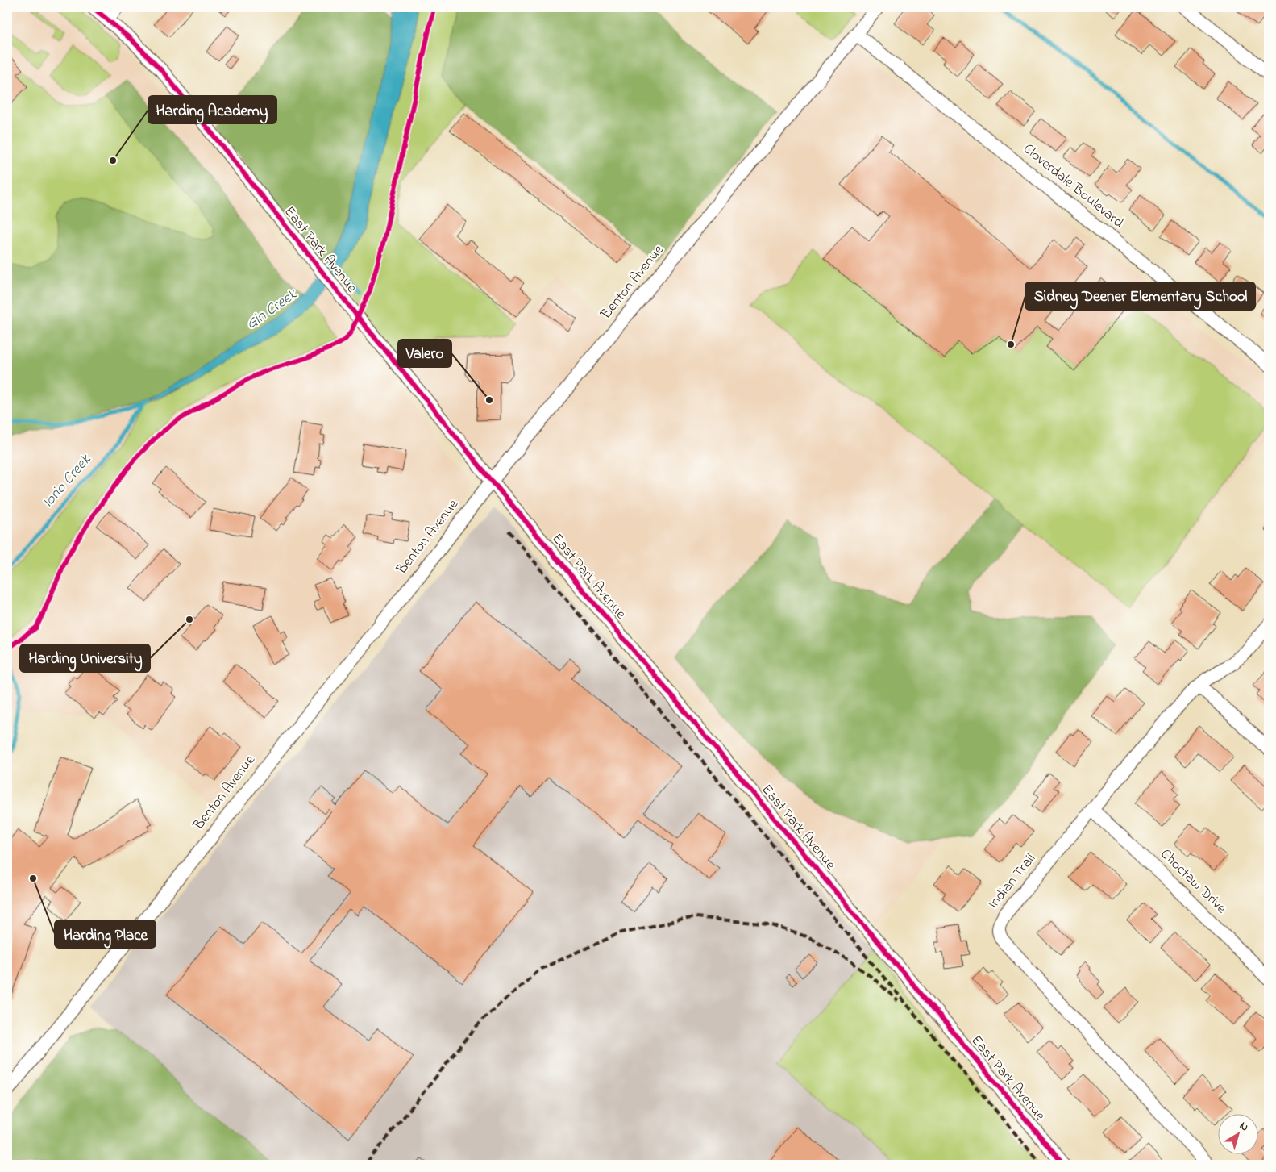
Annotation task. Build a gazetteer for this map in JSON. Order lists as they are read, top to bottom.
{
  "streets": {
    "street": [
      "Cloverdale Boulevard",
      "East Park Avenue",
      "Benton Avenue",
      "Indian Trail",
      "Choctaw Drive"
    ]
  },
  "crossings": [
    ["Cloverdale Boulevard", "Benton Avenue"],
    ["East Park Avenue", "Benton Avenue"],
    ["Indian Trail", "Choctaw Drive"]
  ],
  "water": ["Gin Creek", "Iorio Creek"],
  "places": [
    "Harding Academy",
    "Sidney Deener Elementary School",
    "Valero",
    "Harding University",
    "Harding Place"
  ],
  "north": "top right"
}
